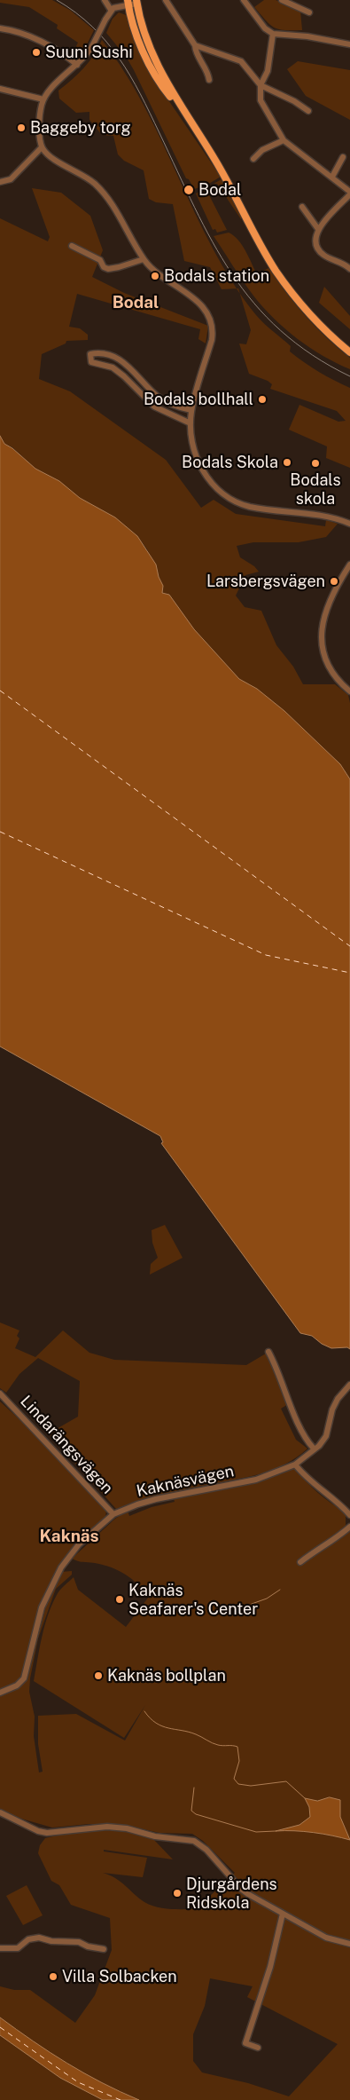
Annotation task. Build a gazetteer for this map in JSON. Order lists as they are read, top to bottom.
{
  "streets": {
    "street": ["Lindarängsvägen", "Kaknäsvägen"]
  },
  "crossings": [
    ["Lindarängsvägen", "Kaknäsvägen"]
  ],
  "districts": ["Bodal", "Kaknäs"],
  "places": [
    "Suuni Sushi",
    "Baggeby torg",
    "Bodal",
    "Bodals station",
    "Bodals bollhall",
    "Bodals Skola",
    "Bodals skola",
    "Larsbergsvägen",
    "Kaknäs Seafarer's Center",
    "Kaknäs bollplan",
    "Djurgårdens Ridskola",
    "Villa Solbacken"
  ]
}
